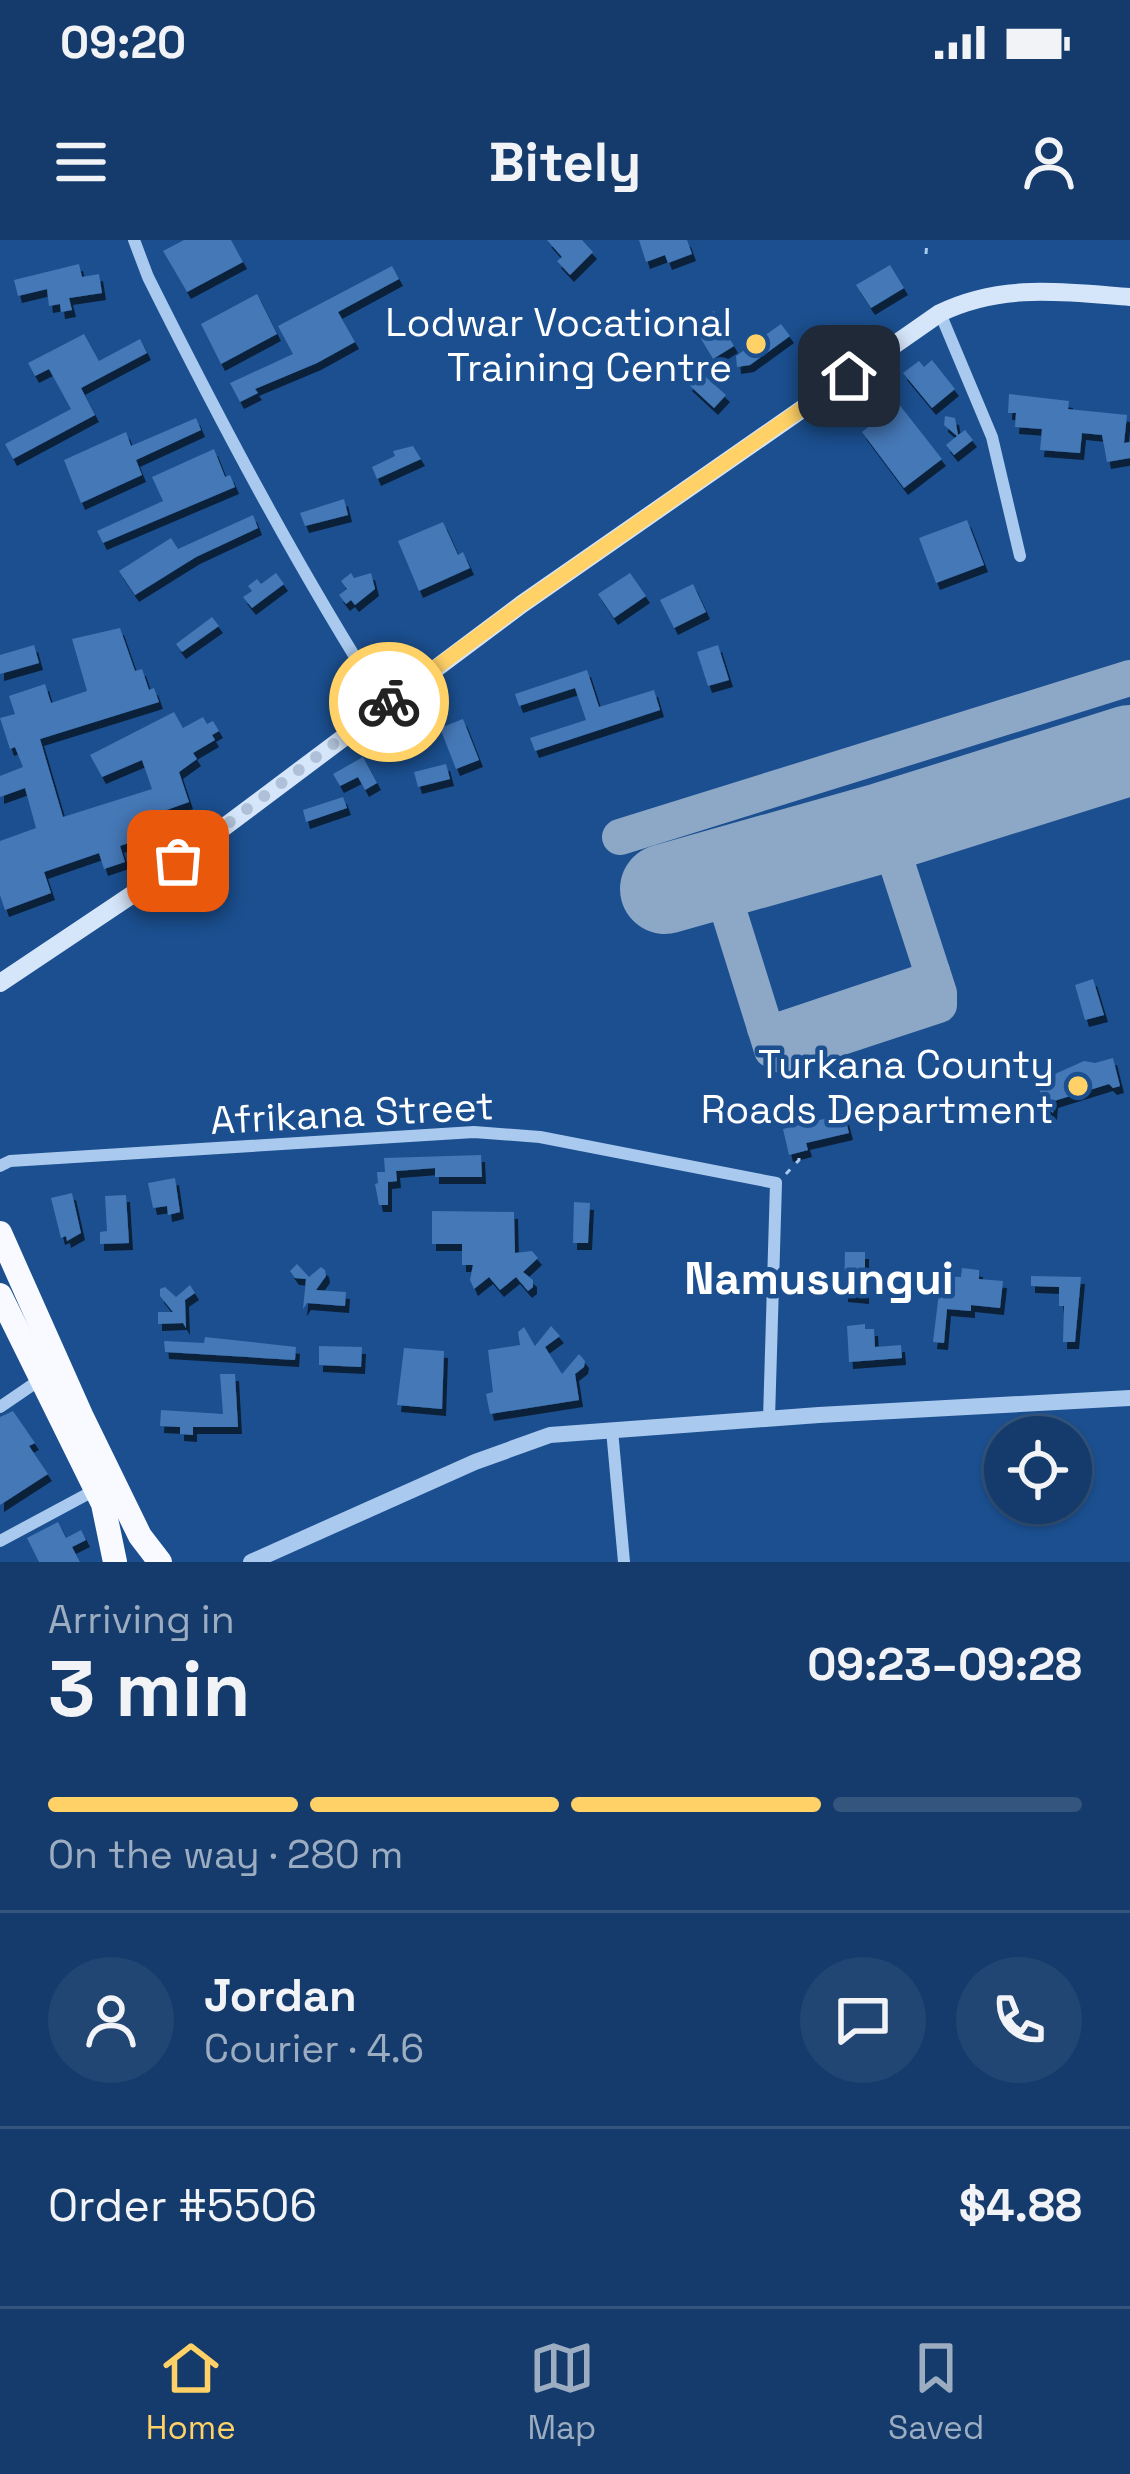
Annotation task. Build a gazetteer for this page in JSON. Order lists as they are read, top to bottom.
{
  "streets": {
    "street": ["Afrikana Street"]
  },
  "districts": ["Namusungui"],
  "places": ["Lodwar Vocational Training Centre", "Turkana County Roads Department"],
  "page": {
    "status": "09:20",
    "header": "Bitely",
    "heading": ["3 min", "Arriving in", "09:23–09:28"],
    "panel": [
      "Jordan",
      "Courier · 4.6",
      "Order #5506",
      "$4.88"
    ],
    "bar": "On the way · 280 m",
    "tabs": ["Home", "Map", "Saved"]
  }
}
